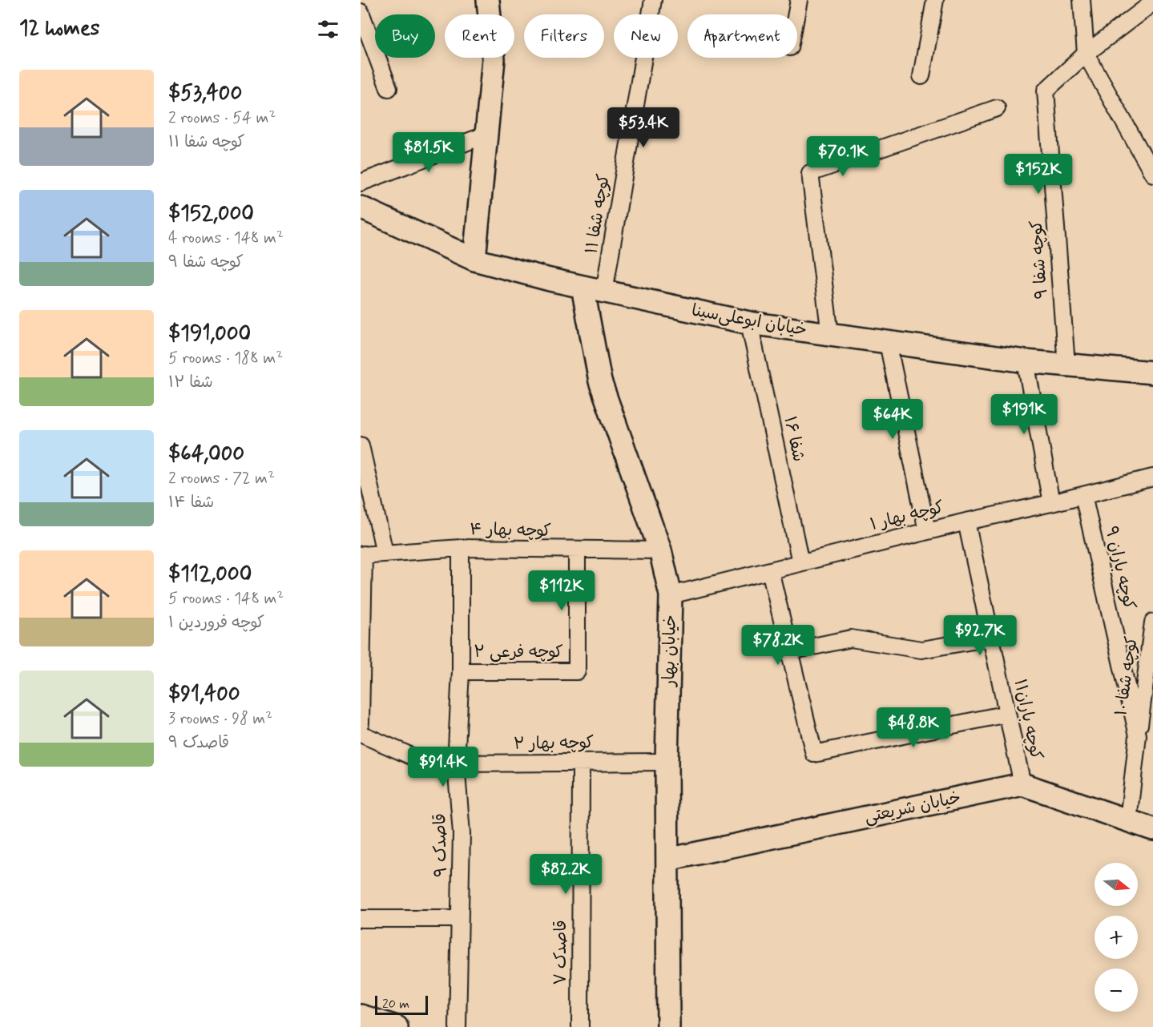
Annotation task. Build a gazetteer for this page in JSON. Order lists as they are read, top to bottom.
{
  "streets": {
    "street": [
      "کوچه شفا ۱۱",
      "کوچه شفا ۹",
      "خیابان ابوعلی‌سینا",
      "شفا ۱۶",
      "کوچه بهار ۱",
      "کوچه بهار ۴",
      "کوچه باران ۹",
      "خیابان بهار",
      "کوچه فرعی ۲",
      "کوچه شفا ۱۰",
      "کوچه باران۱۱",
      "کوچه بهار ۲",
      "خیابان شریعتی",
      "قاصدک ۹",
      "قاصدک ۷"
    ]
  },
  "crossings": [
    ["کوچه شفا ۱۱", "خیابان ابوعلی‌سینا"],
    ["کوچه شفا ۹", "خیابان ابوعلی‌سینا"],
    ["خیابان ابوعلی‌سینا", "شفا ۱۶"],
    ["خیابان ابوعلی‌سینا", "خیابان بهار"],
    ["شفا ۱۶", "کوچه بهار ۱"],
    ["کوچه بهار ۱", "کوچه باران ۹"],
    ["کوچه بهار ۱", "خیابان بهار"],
    ["کوچه بهار ۱", "کوچه باران۱۱"],
    ["کوچه بهار ۴", "خیابان بهار"],
    ["کوچه بهار ۴", "کوچه فرعی ۲"],
    ["کوچه بهار ۴", "قاصدک ۹"],
    ["کوچه باران ۹", "کوچه شفا ۱۰"],
    ["خیابان بهار", "کوچه بهار ۲"],
    ["خیابان بهار", "خیابان شریعتی"],
    ["کوچه فرعی ۲", "قاصدک ۹"],
    ["کوچه باران۱۱", "خیابان شریعتی"],
    ["کوچه بهار ۲", "قاصدک ۹"],
    ["کوچه بهار ۲", "قاصدک ۷"]
  ],
  "scale_bar": "20 m",
  "north": "right",
  "page": {
    "heading": "12 homes",
    "chip": [
      "Buy",
      "Rent",
      "Filters",
      "New",
      "Apartment"
    ],
    "list": [
      {
        "name": "$53,400",
        "note": "2 rooms · 54 m² · کوچه شفا ۱۱"
      },
      {
        "name": "$152,000",
        "note": "4 rooms · 148 m² · کوچه شفا ۹"
      },
      {
        "name": "$191,000",
        "note": "5 rooms · 188 m² · شفا ۱۲"
      },
      {
        "name": "$64,000",
        "note": "2 rooms · 72 m² · شفا ۱۴"
      },
      {
        "name": "$112,000",
        "note": "5 rooms · 148 m² · کوچه فروردین ۱"
      },
      {
        "name": "$91,400",
        "note": "3 rooms · 98 m² · قاصدک ۹"
      }
    ],
    "price": [
      "$53.4K",
      "$81.5K",
      "$70.1K",
      "$152K",
      "$191K",
      "$64K",
      "$112K",
      "$92.7K",
      "$78.2K",
      "$48.8K",
      "$91.4K",
      "$82.2K"
    ],
    "map_buttons": ["+", "−"],
    "scale": "20 m"
  }
}
